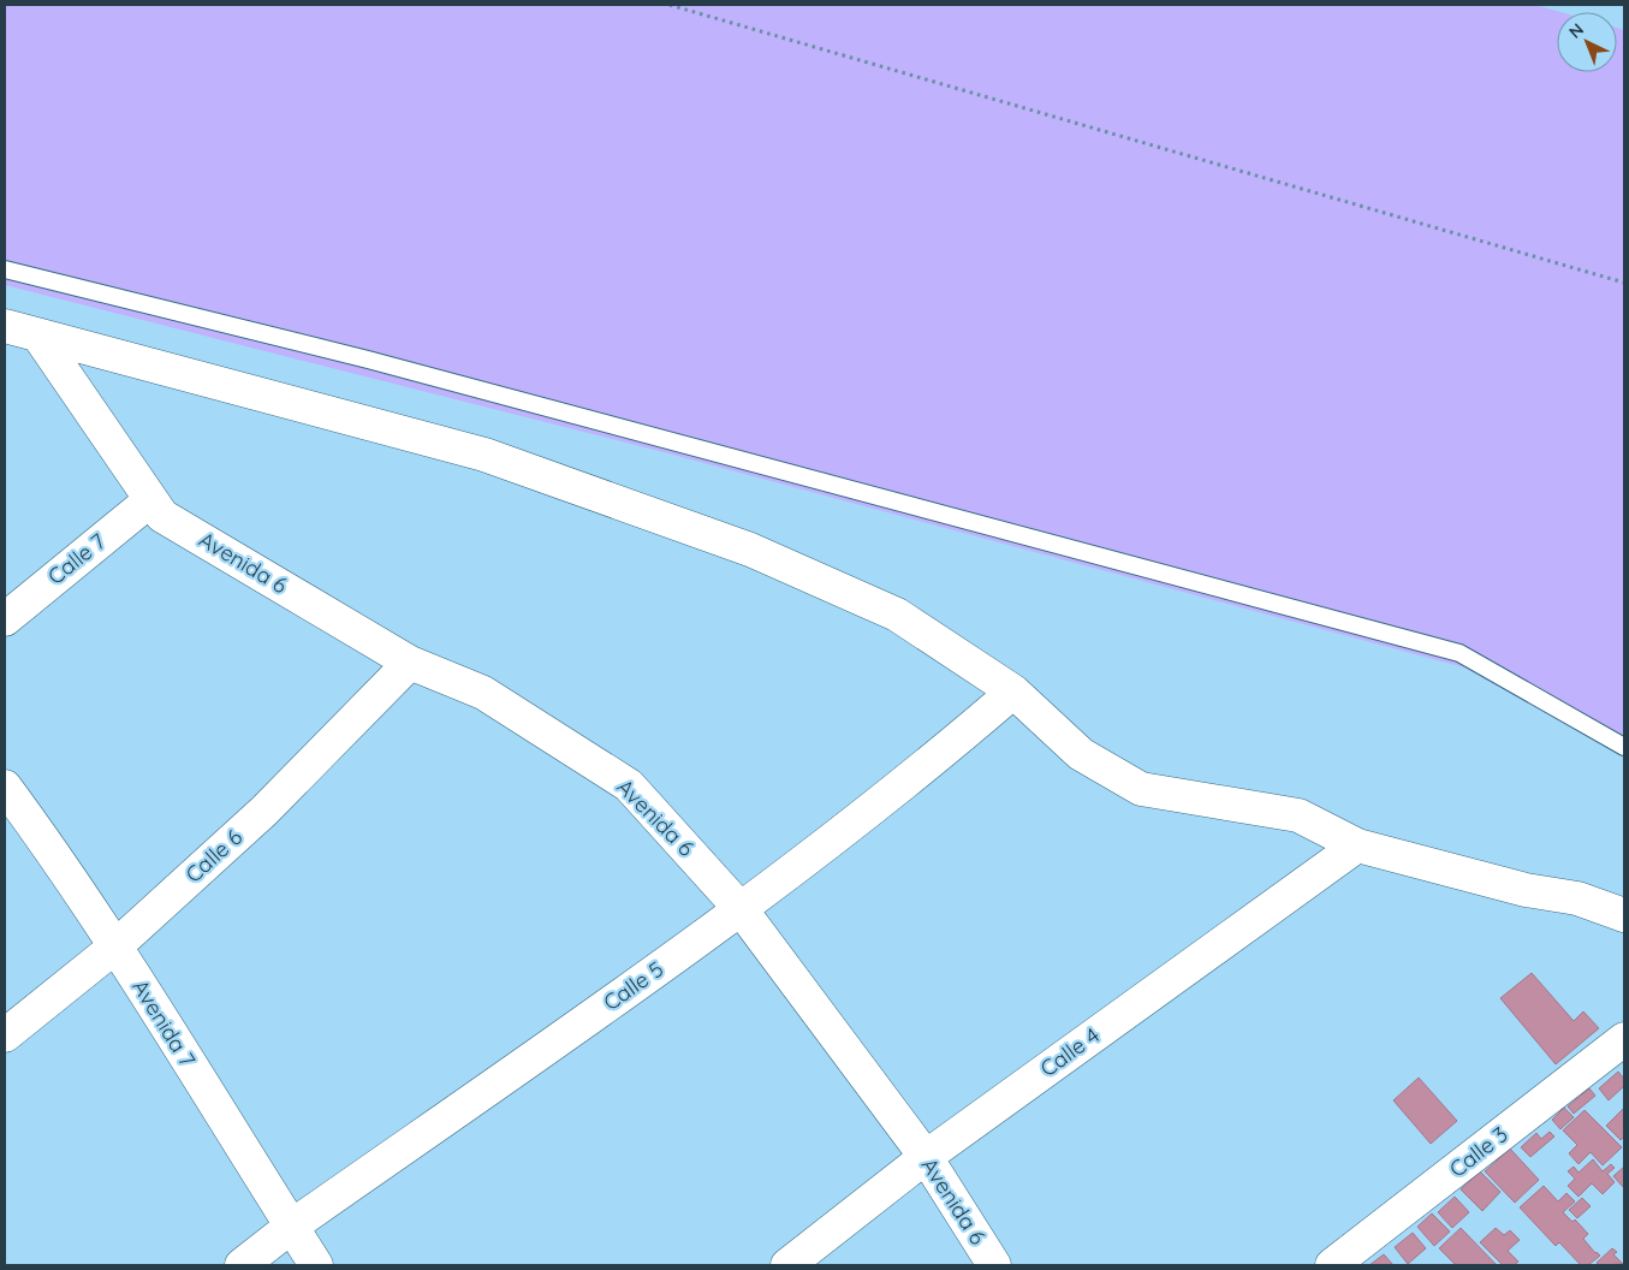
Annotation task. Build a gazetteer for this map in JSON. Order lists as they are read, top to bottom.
{
  "streets": {
    "street": [
      "Calle 7",
      "Avenida 6",
      "Calle 6",
      "Calle 5",
      "Avenida 7",
      "Calle 4",
      "Calle 3"
    ]
  },
  "crossings": [
    ["Calle 7", "Avenida 6"],
    ["Avenida 6", "Calle 6"],
    ["Avenida 6", "Calle 5"],
    ["Avenida 6", "Calle 4"],
    ["Calle 6", "Avenida 7"],
    ["Calle 5", "Avenida 7"]
  ],
  "north": "top left"
}
